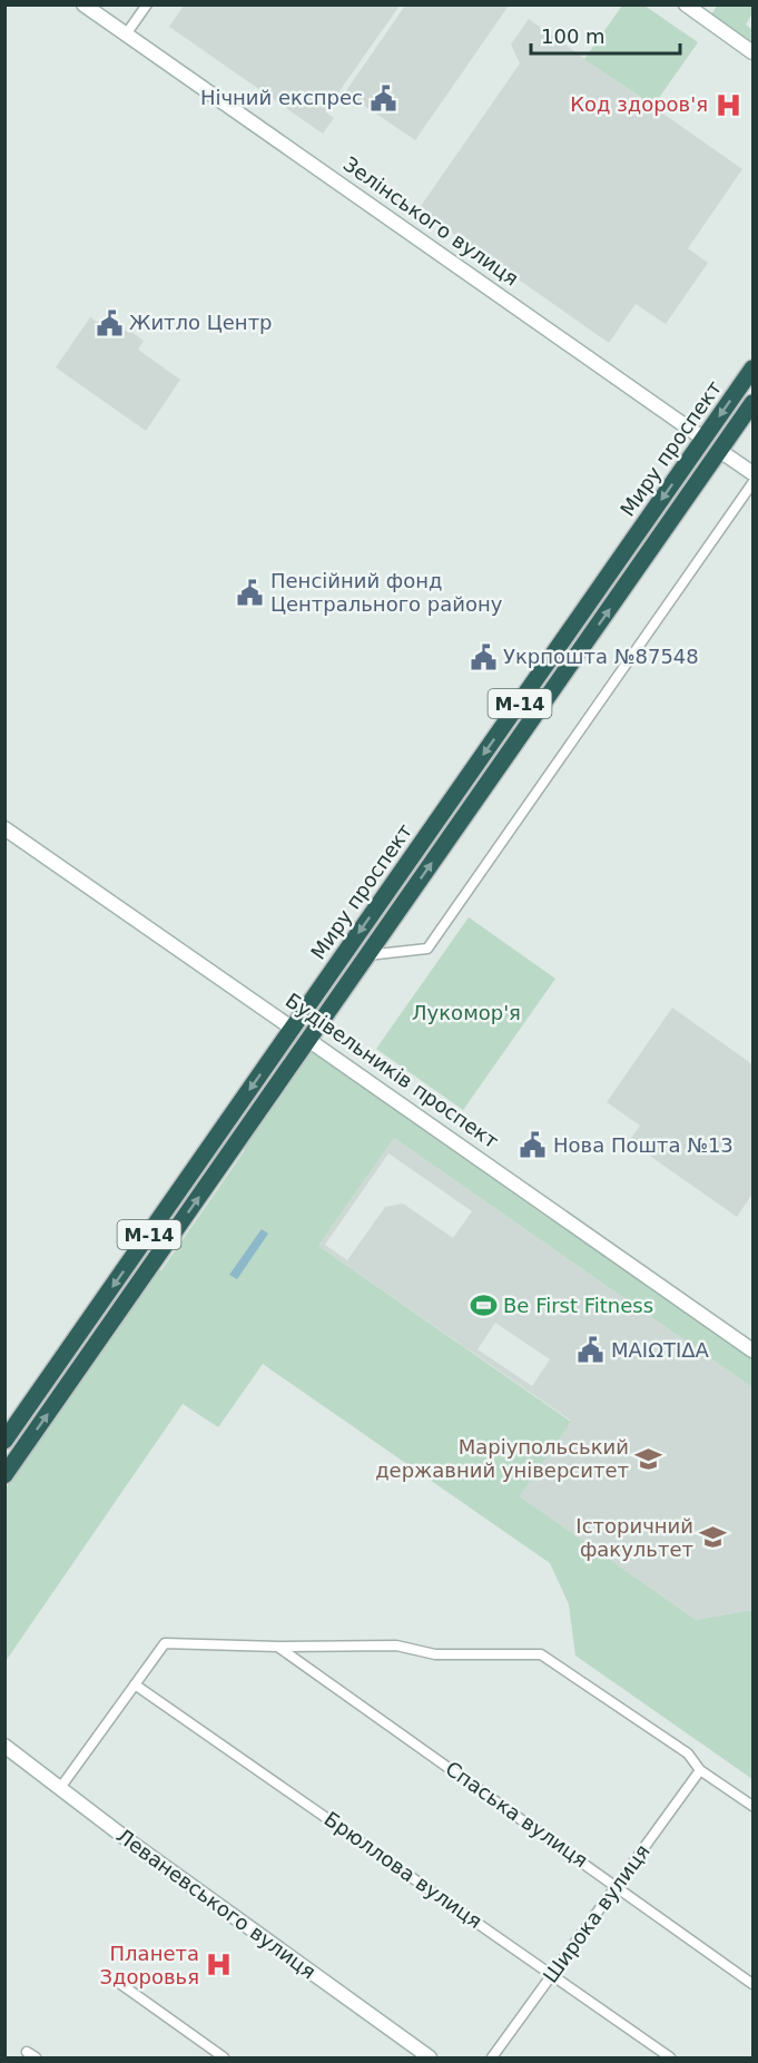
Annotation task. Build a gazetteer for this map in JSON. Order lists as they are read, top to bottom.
{
  "streets": {
    "highway": [
      "Зелінського вулиця",
      "Миру проспект",
      "М-14",
      "Будівельників проспект"
    ],
    "street": [
      "Спаська вулиця",
      "Брюллова вулиця",
      "Леваневського вулиця",
      "Широка вулиця"
    ]
  },
  "crossings": [
    ["Зелінського вулиця", "Миру проспект"],
    ["Миру проспект", "Будівельників проспект"],
    ["Спаська вулиця", "Широка вулиця"],
    ["Брюллова вулиця", "Широка вулиця"]
  ],
  "parks": ["Лукомор'я"],
  "places": {
    "public building": [
      "Нічний експрес",
      "Житло Центр",
      "Пенсійний фонд Центрального району",
      "Укрпошта №87548",
      "Нова Пошта №13",
      "ΜΑΙΩΤΙΔΑ"
    ],
    "hospital": ["Код здоров'я", "Планета Здоровья"],
    "sports": ["Be First Fitness"],
    "school or university": ["Маріупольський державний університет", "Історичний факультет"]
  },
  "scale_bar": "100 m"
}
